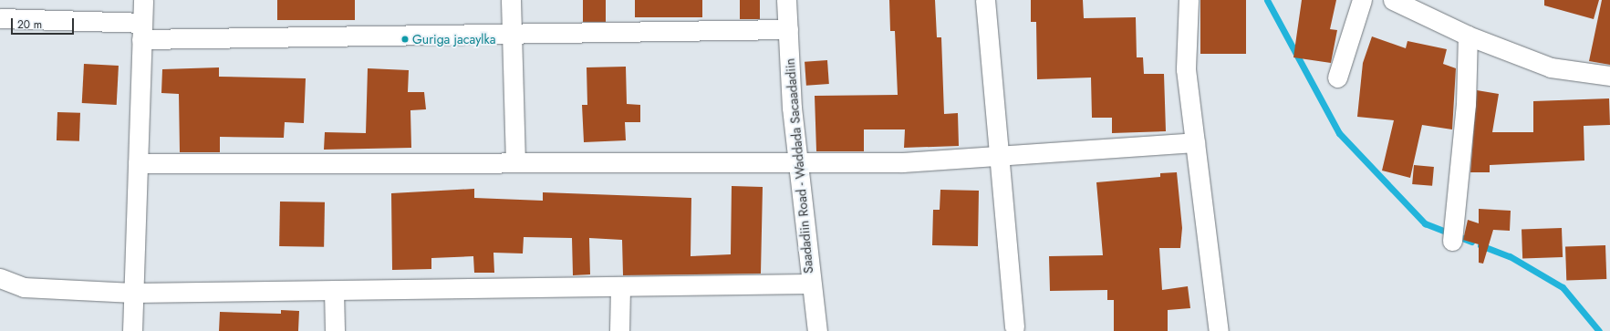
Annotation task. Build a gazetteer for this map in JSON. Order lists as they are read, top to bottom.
{
  "streets": {
    "street": ["Saadadiin Road - Waddada Sacaadadiin"]
  },
  "places": ["Guriga jacaylka"],
  "scale_bar": "20 m"
}
